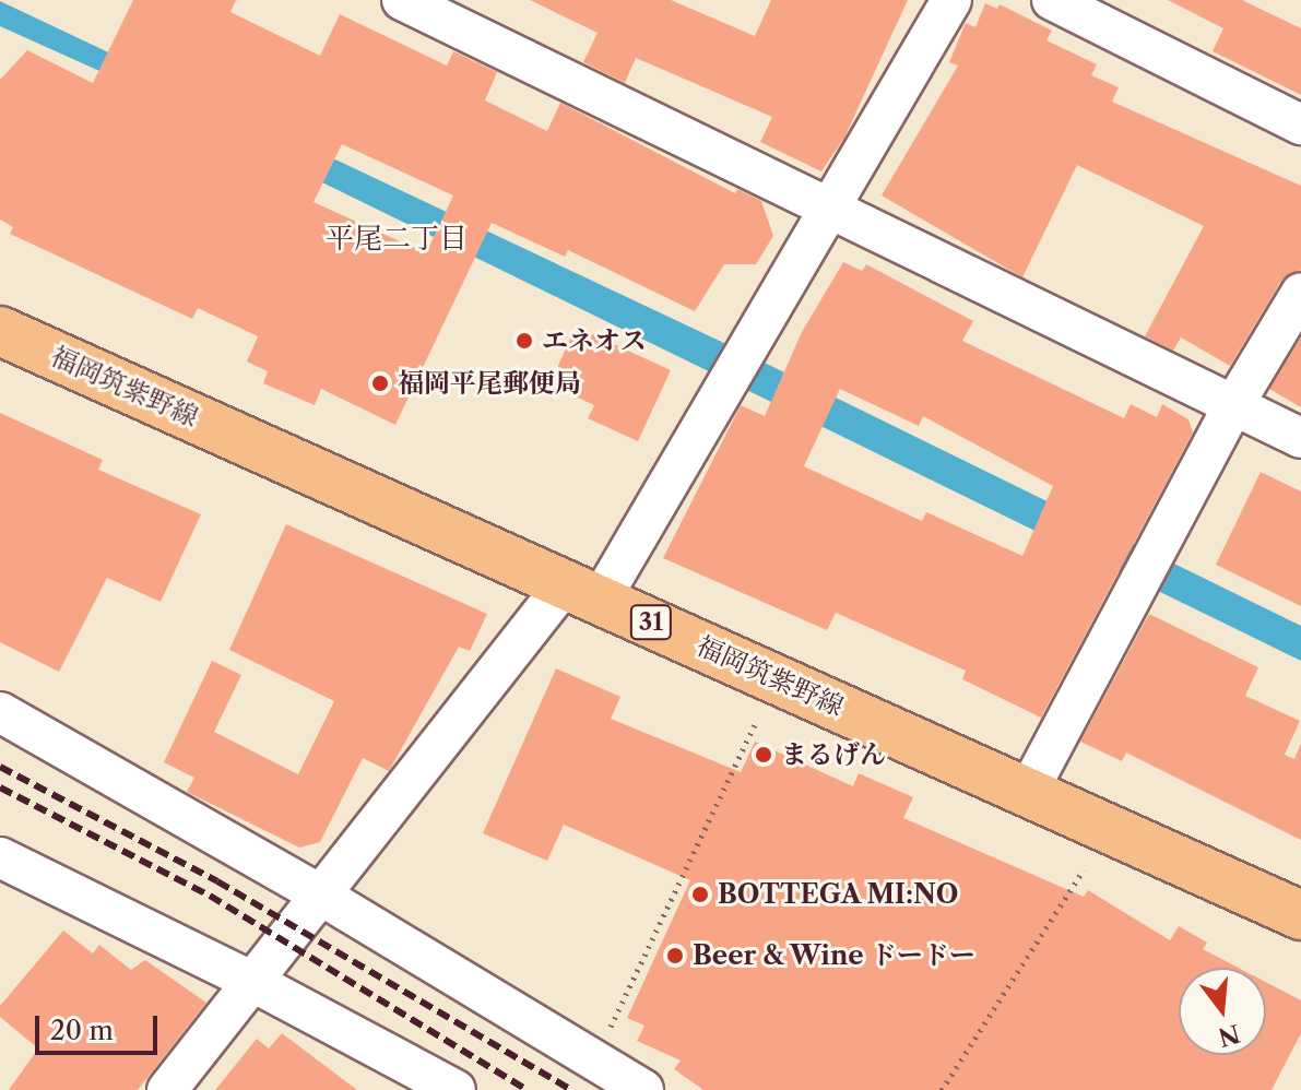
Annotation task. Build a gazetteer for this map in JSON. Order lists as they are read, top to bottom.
{
  "streets": {
    "main road": ["福岡筑紫野線", "31"]
  },
  "districts": ["平尾二丁目"],
  "places": [
    "エネオス",
    "福岡平尾郵便局",
    "まるげん",
    "BOTTEGA MI:NO",
    "Beer & Wine ドードー"
  ],
  "scale_bar": "20 m",
  "north": "bottom"
}
